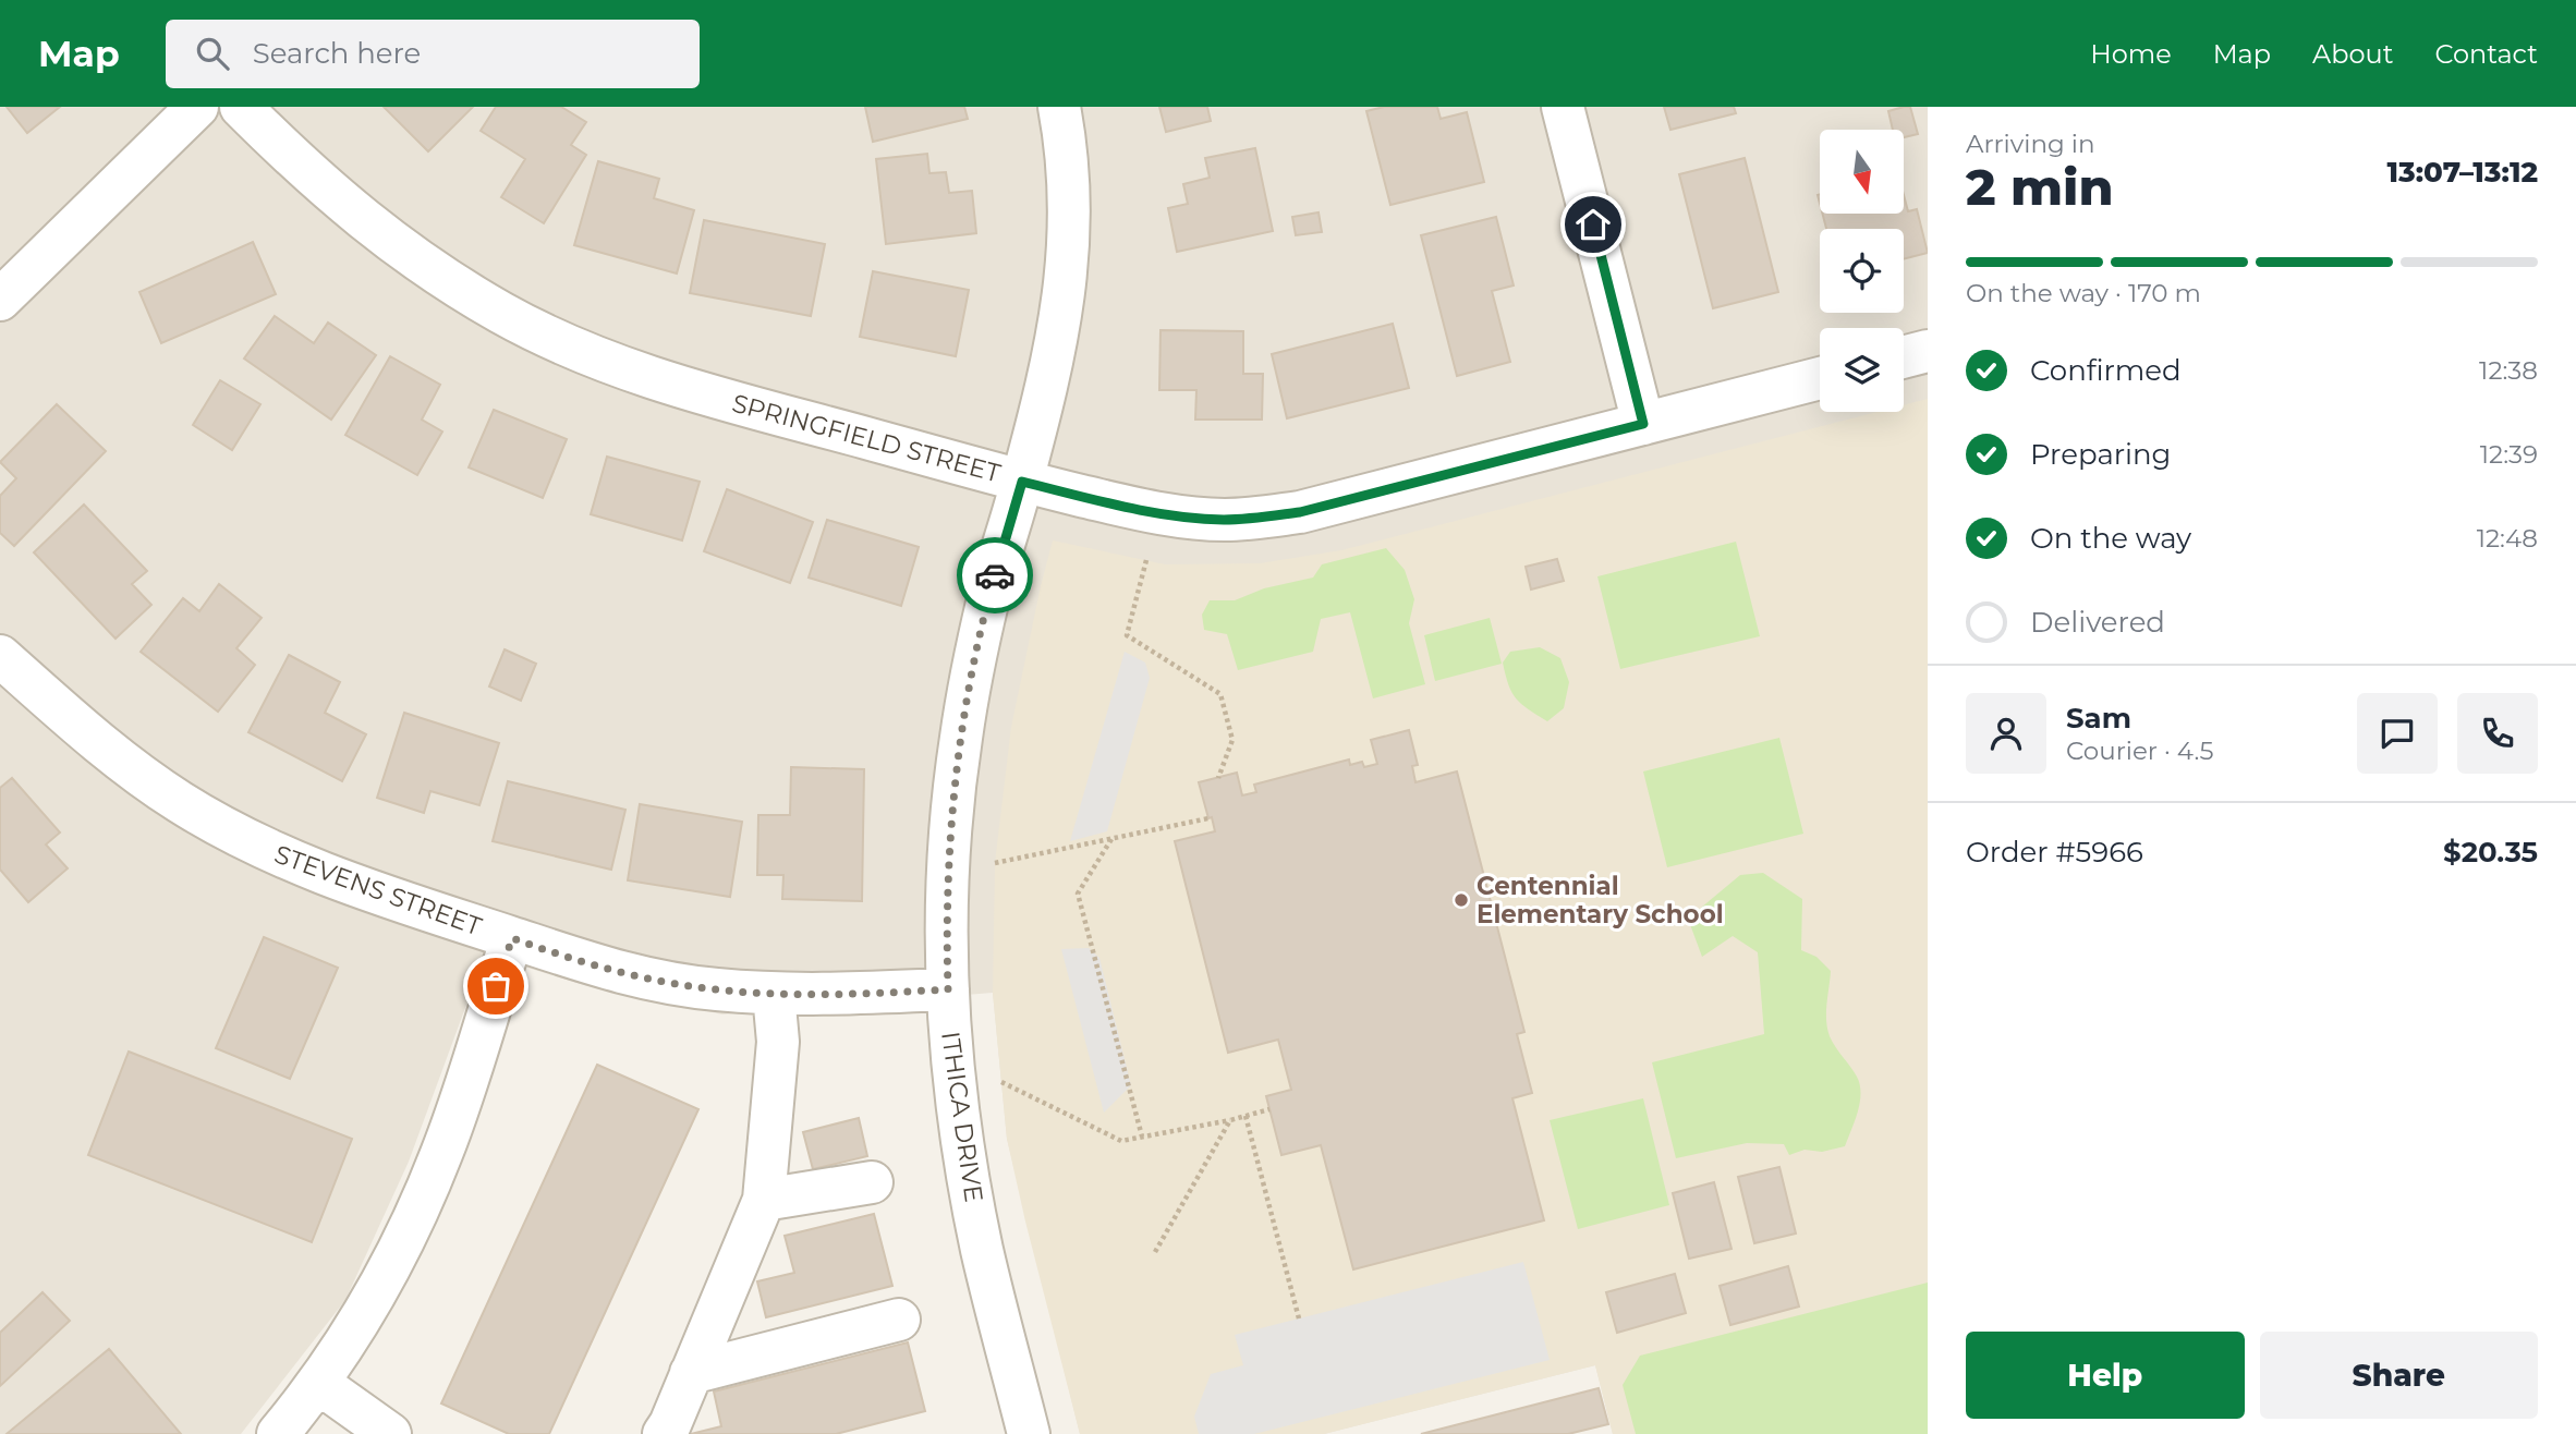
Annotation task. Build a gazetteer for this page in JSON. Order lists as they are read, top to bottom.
{
  "streets": {
    "street": ["SPRINGFIELD STREET", "STEVENS STREET", "ITHICA DRIVE"]
  },
  "crossings": [
    ["SPRINGFIELD STREET", "ITHICA DRIVE"],
    ["STEVENS STREET", "ITHICA DRIVE"]
  ],
  "places": ["Centennial Elementary School"],
  "north": "bottom",
  "page": {
    "header": "Map",
    "search": "Search here",
    "nav": [
      "Home",
      "Map",
      "About",
      "Contact"
    ],
    "heading": ["2 min", "Arriving in", "13:07–13:12"],
    "panel": [
      "Sam",
      "Courier · 4.5",
      "Order #5966",
      "$20.35"
    ],
    "bar": "On the way · 170 m",
    "list": [
      ["Confirmed", "12:38"],
      ["Preparing", "12:39"],
      ["On the way", "12:48"],
      "Delivered"
    ],
    "buttons": ["Help", "Share"]
  }
}
